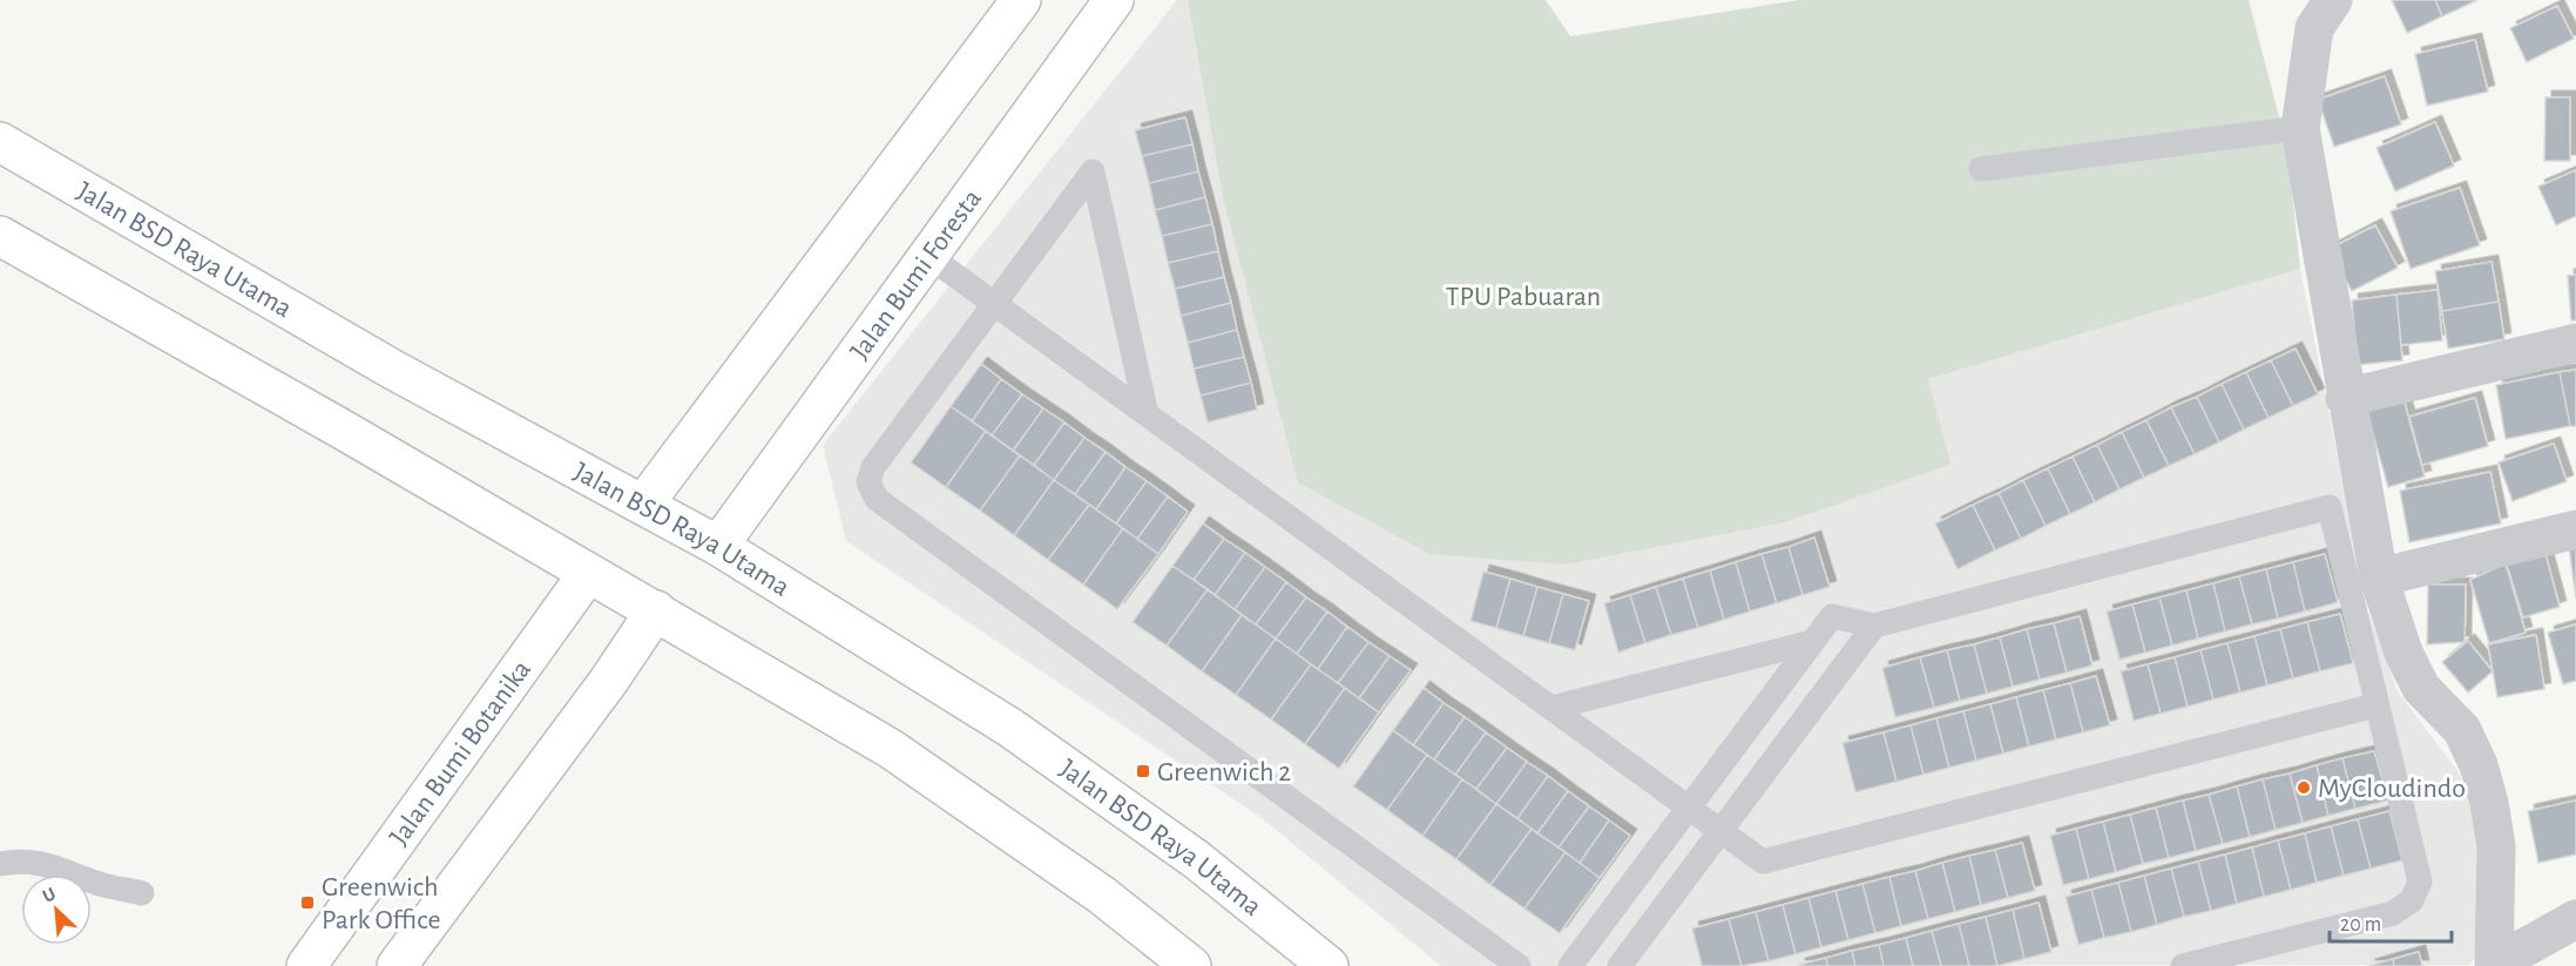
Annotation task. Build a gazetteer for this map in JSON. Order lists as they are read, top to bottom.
{
  "streets": {
    "main road": ["Jalan BSD Raya Utama", "Jalan Bumi Foresta", "Jalan Bumi Botanika"]
  },
  "crossings": [
    ["Jalan BSD Raya Utama", "Jalan Bumi Foresta"]
  ],
  "parks": ["TPU Pabuaran"],
  "places": {
    "transit": ["Greenwich 2", "Greenwich Park Office"],
    "other": ["MyCloudindo"]
  },
  "scale_bar": "20 m",
  "north": "top left"
}
